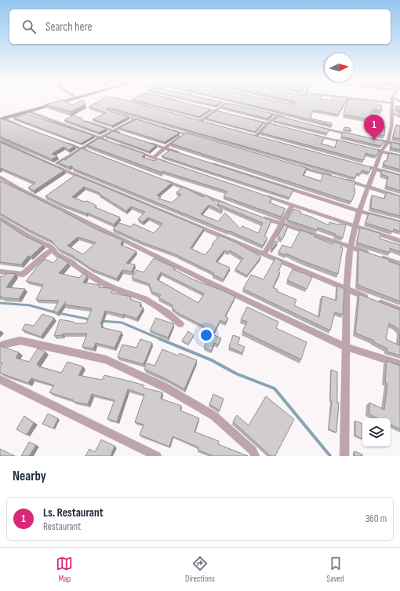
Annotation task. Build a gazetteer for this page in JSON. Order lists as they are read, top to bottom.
{
  "north": "right",
  "page": {
    "search": "Search here",
    "pins": "1",
    "heading": "Nearby",
    "list": [
      {
        "mark": "1",
        "name": "Ls. Restaurant",
        "note": "Restaurant",
        "value": "360 m"
      }
    ],
    "nav": ["Map", "Directions", "Saved"]
  }
}
